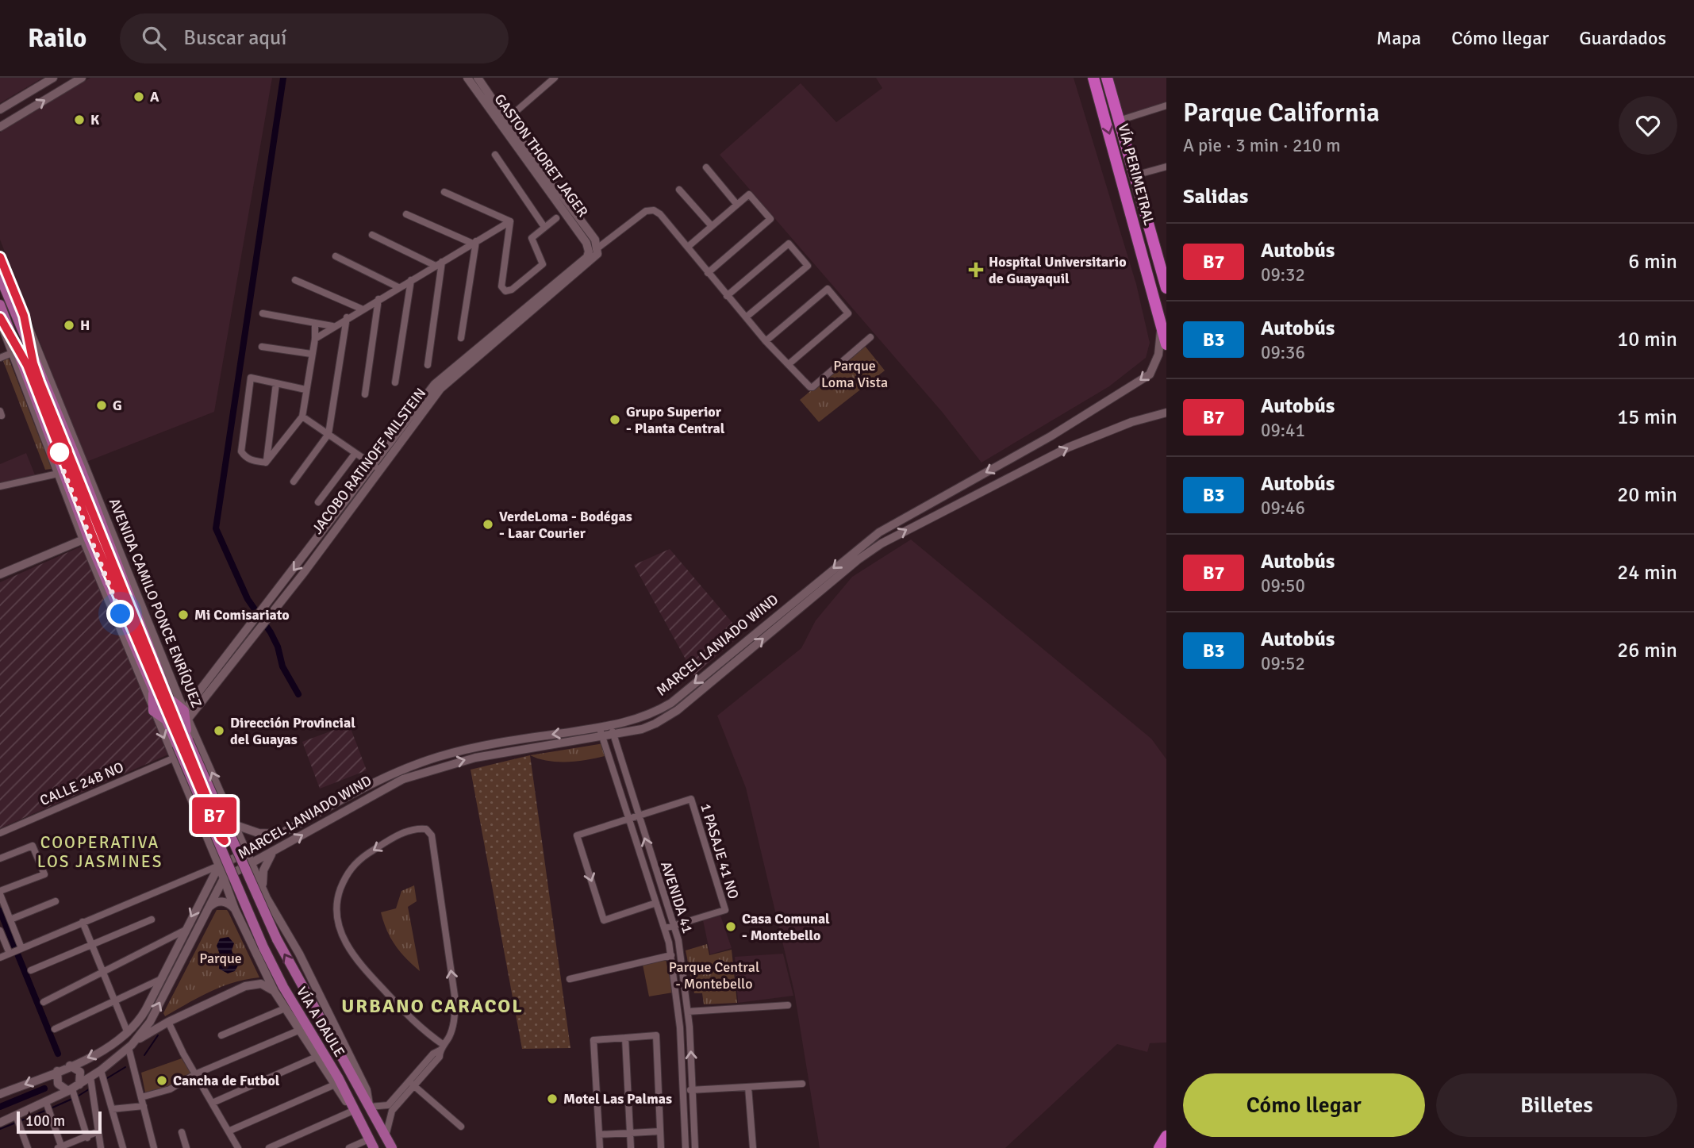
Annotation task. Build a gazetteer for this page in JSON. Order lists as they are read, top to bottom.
{
  "streets": {
    "highway": ["VÍA PERIMETRAL"],
    "main road": [
      "GASTON THORET JAGER",
      "JACOBO RATINOFF MILSTEIN",
      "AVENIDA CAMILO PONCE ENRÍQUEZ",
      "MARCEL LANIADO WIND",
      "VÍA A DAULE"
    ],
    "street": ["CALLE 24B NO", "1 PASAJE 41 NO", "AVENIDA 41"]
  },
  "crossings": [
    ["GASTON THORET JAGER", "JACOBO RATINOFF MILSTEIN"],
    ["VÍA PERIMETRAL", "MARCEL LANIADO WIND"],
    ["JACOBO RATINOFF MILSTEIN", "AVENIDA CAMILO PONCE ENRÍQUEZ"],
    ["AVENIDA CAMILO PONCE ENRÍQUEZ", "MARCEL LANIADO WIND"],
    ["AVENIDA CAMILO PONCE ENRÍQUEZ", "VÍA A DAULE"],
    ["MARCEL LANIADO WIND", "AVENIDA 41"],
    ["1 PASAJE 41 NO", "AVENIDA 41"]
  ],
  "districts": ["COOPERATIVA LOS JASMINES", "URBANO CARACOL"],
  "parks": ["Parque Loma Vista", "Parque", "Parque Central - Montebello"],
  "places": {
    "other": [
      "A",
      "K",
      "H",
      "G",
      "Grupo Superior - Planta Central",
      "VerdeLoma - Bodégas - Laar Courier",
      "Mi Comisariato",
      "Dirección Provincial del Guayas",
      "Casa Comunal - Montebello",
      "Cancha de Futbol",
      "Motel Las Palmas"
    ],
    "health": ["Hospital Universitario de Guayaquil"]
  },
  "lines": ["bus line B7"],
  "scale_bar": "100 m",
  "page": {
    "header": "Railo",
    "search": "Buscar aquí",
    "nav": ["Mapa", "Cómo llegar", "Guardados"],
    "on_map": "B7",
    "heading": [
      ["Parque California", "A pie · 3 min · 210 m"],
      "Salidas"
    ],
    "list": [
      {
        "mark": "B7",
        "name": "Autobús",
        "note": "09:32",
        "value": "6 min"
      },
      {
        "mark": "B3",
        "name": "Autobús",
        "note": "09:36",
        "value": "10 min"
      },
      {
        "mark": "B7",
        "name": "Autobús",
        "note": "09:41",
        "value": "15 min"
      },
      {
        "mark": "B3",
        "name": "Autobús",
        "note": "09:46",
        "value": "20 min"
      },
      {
        "mark": "B7",
        "name": "Autobús",
        "note": "09:50",
        "value": "24 min"
      },
      {
        "mark": "B3",
        "name": "Autobús",
        "note": "09:52",
        "value": "26 min"
      }
    ],
    "buttons": ["Cómo llegar", "Billetes"],
    "scale": "100 m"
  }
}
